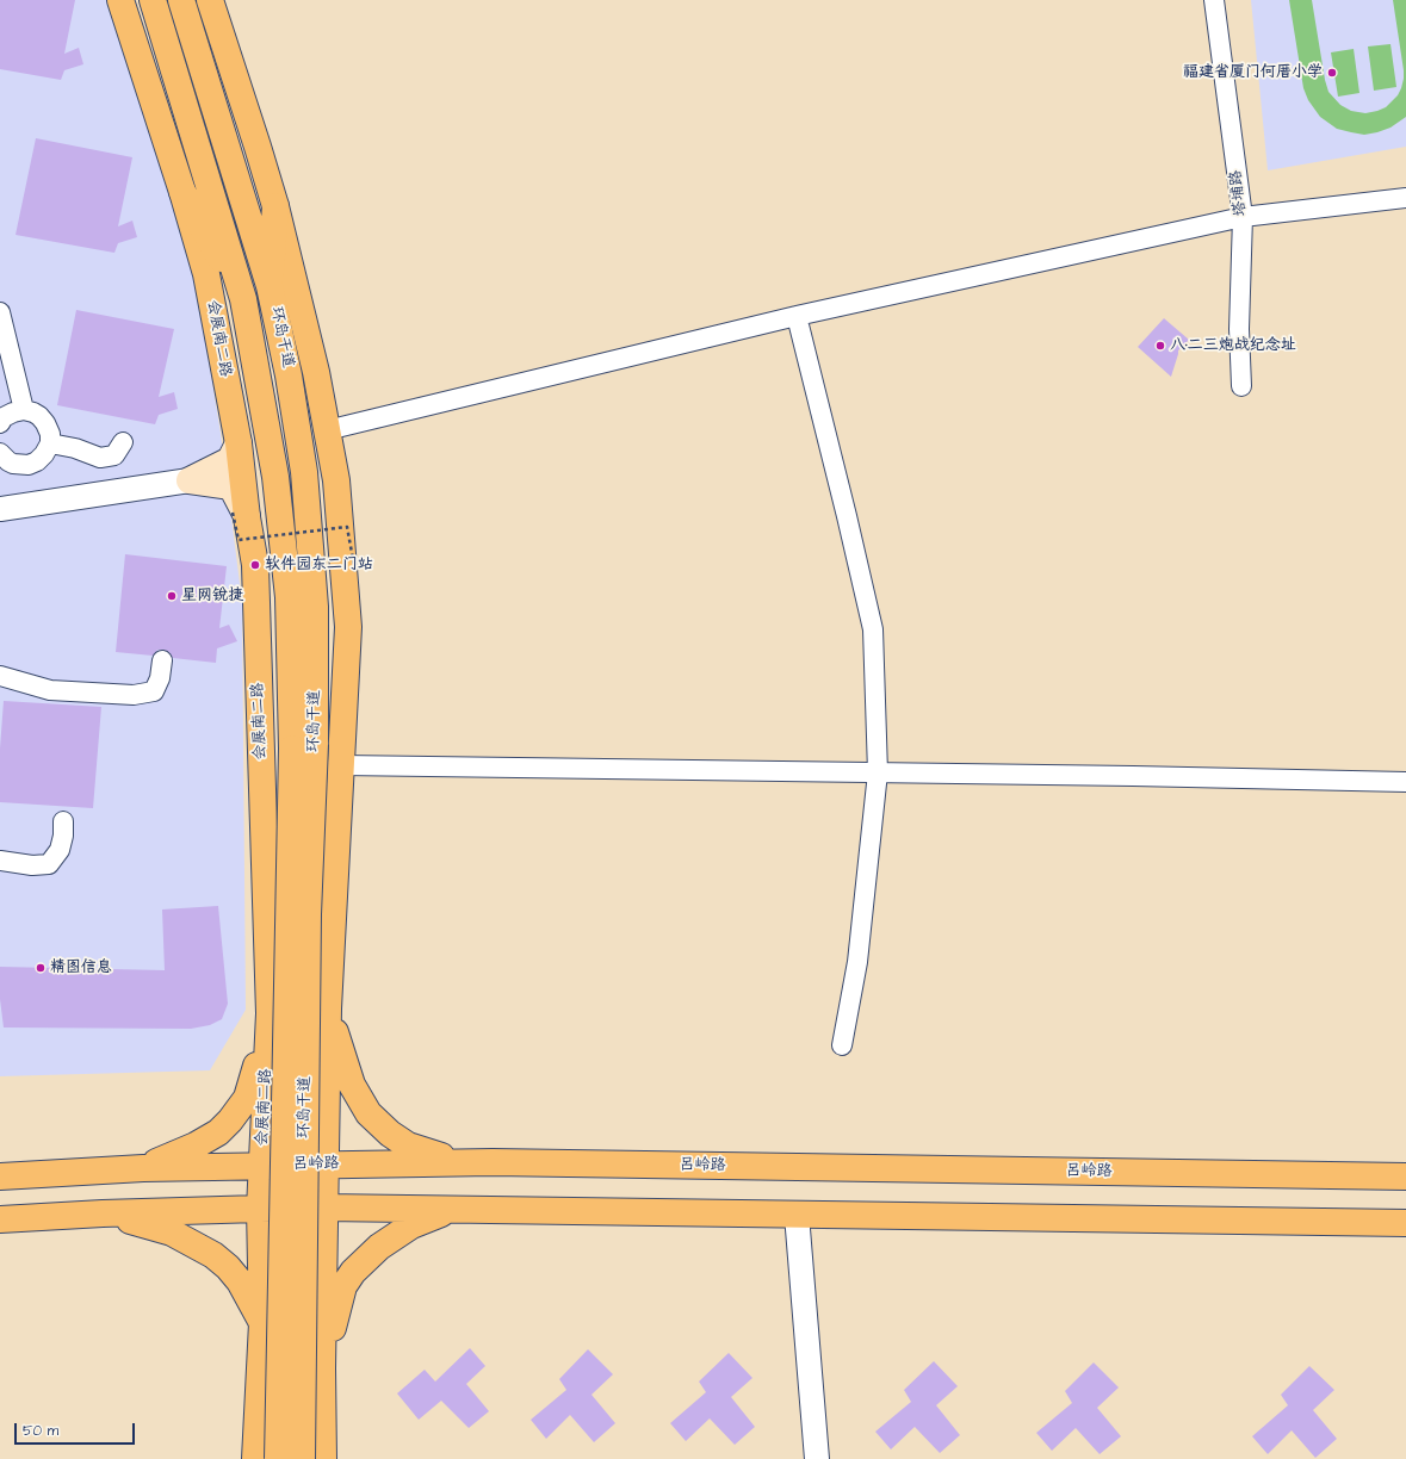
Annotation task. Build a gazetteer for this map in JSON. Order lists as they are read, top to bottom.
{
  "streets": {
    "main road": ["环岛干道", "会展南二路", "吕岭路"],
    "street": ["塔埔路"]
  },
  "crossings": [
    ["会展南二路", "吕岭路"]
  ],
  "places": [
    "福建省厦门何厝小学",
    "八·二三炮战纪念址",
    "软件园东二门站",
    "星网锐捷",
    "精图信息"
  ],
  "scale_bar": "50 m"
}
